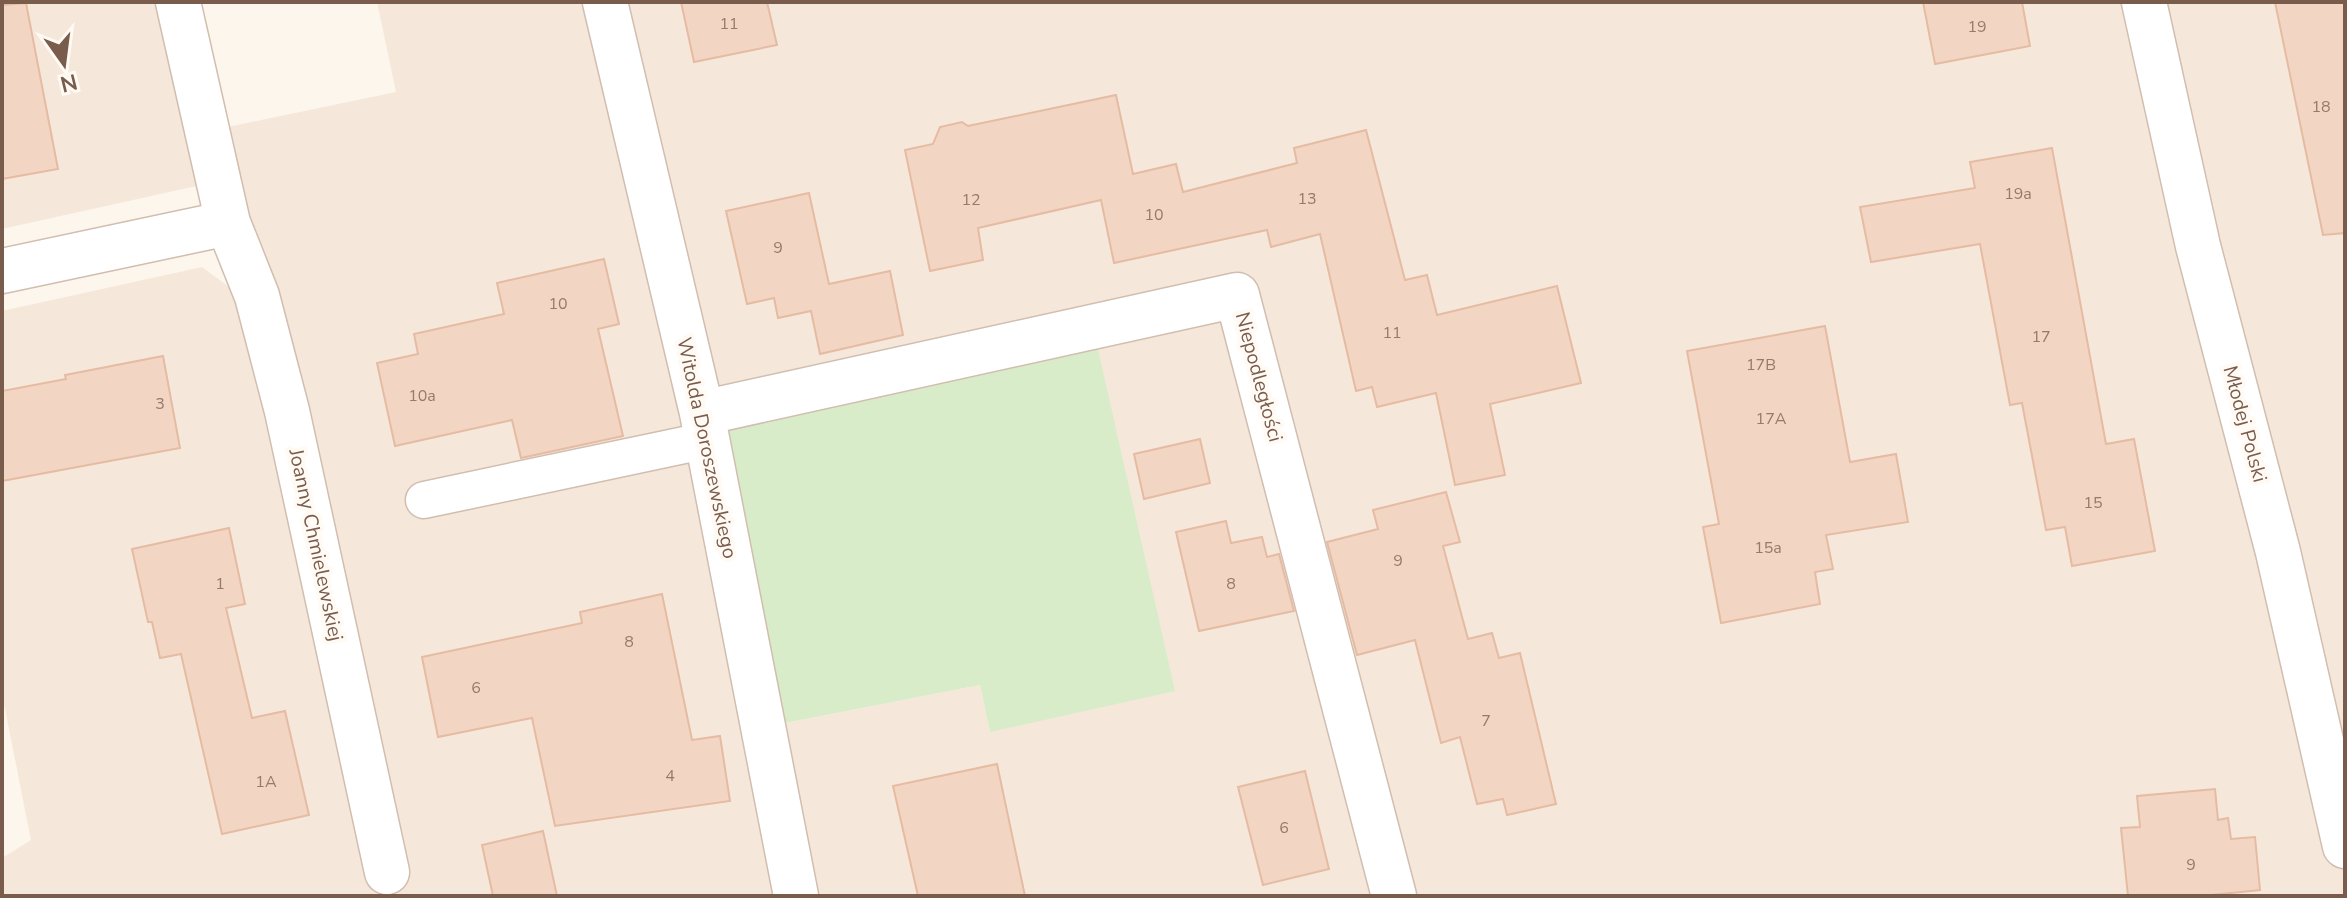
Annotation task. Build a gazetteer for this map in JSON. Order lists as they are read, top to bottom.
{
  "streets": {
    "street": [
      "Niepodległości",
      "Młodej Polski",
      "Witolda Doroszewskiego",
      "Joanny Chmielewskiej"
    ]
  },
  "crossings": [
    ["Niepodległości", "Witolda Doroszewskiego"]
  ],
  "house_numbers": [
    "11",
    "19",
    "18",
    "19a",
    "13",
    "12",
    "10",
    "9",
    "10",
    "11",
    "17",
    "17B",
    "10a",
    "3",
    "17A",
    "15",
    "15a",
    "9",
    "1",
    "8",
    "8",
    "6",
    "7",
    "4",
    "1A",
    "6",
    "9"
  ],
  "north": "bottom"
}
